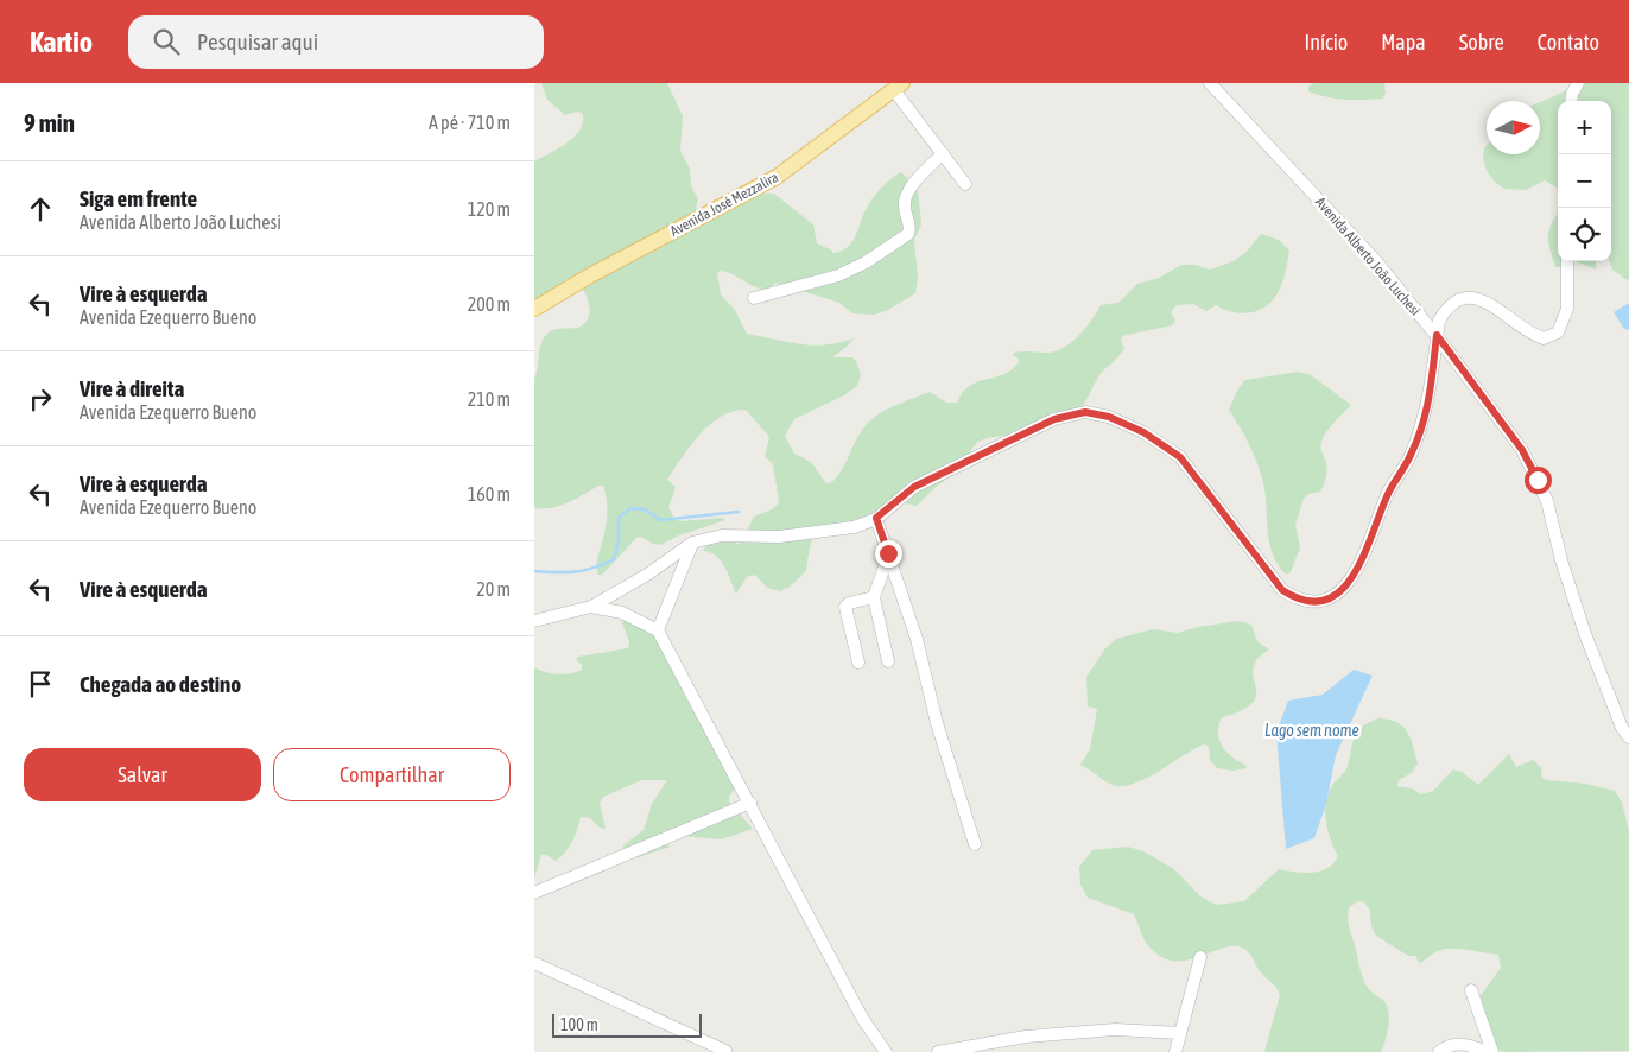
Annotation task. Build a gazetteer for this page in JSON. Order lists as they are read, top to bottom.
{
  "streets": {
    "main road": ["Avenida José Mezzalira"],
    "street": ["Avenida Alberto João Luchesi"]
  },
  "water": ["Lago sem nome"],
  "scale_bar": "100 m",
  "north": "right",
  "page": {
    "header": "Kartio",
    "search": "Pesquisar aqui",
    "nav": [
      "Início",
      "Mapa",
      "Sobre",
      "Contato"
    ],
    "heading": ["9 min", "A pé · 710 m"],
    "map_buttons": ["+", "−"],
    "list": [
      ["Siga em frente", "Avenida Alberto João Luchesi", "120 m"],
      ["Vire à esquerda", "Avenida Ezequerro Bueno", "200 m"],
      ["Vire à direita", "Avenida Ezequerro Bueno", "210 m"],
      ["Vire à esquerda", "Avenida Ezequerro Bueno", "160 m"],
      ["Vire à esquerda", "20 m"],
      "Chegada ao destino"
    ],
    "buttons": ["Salvar", "Compartilhar"],
    "scale": "100 m"
  }
}
